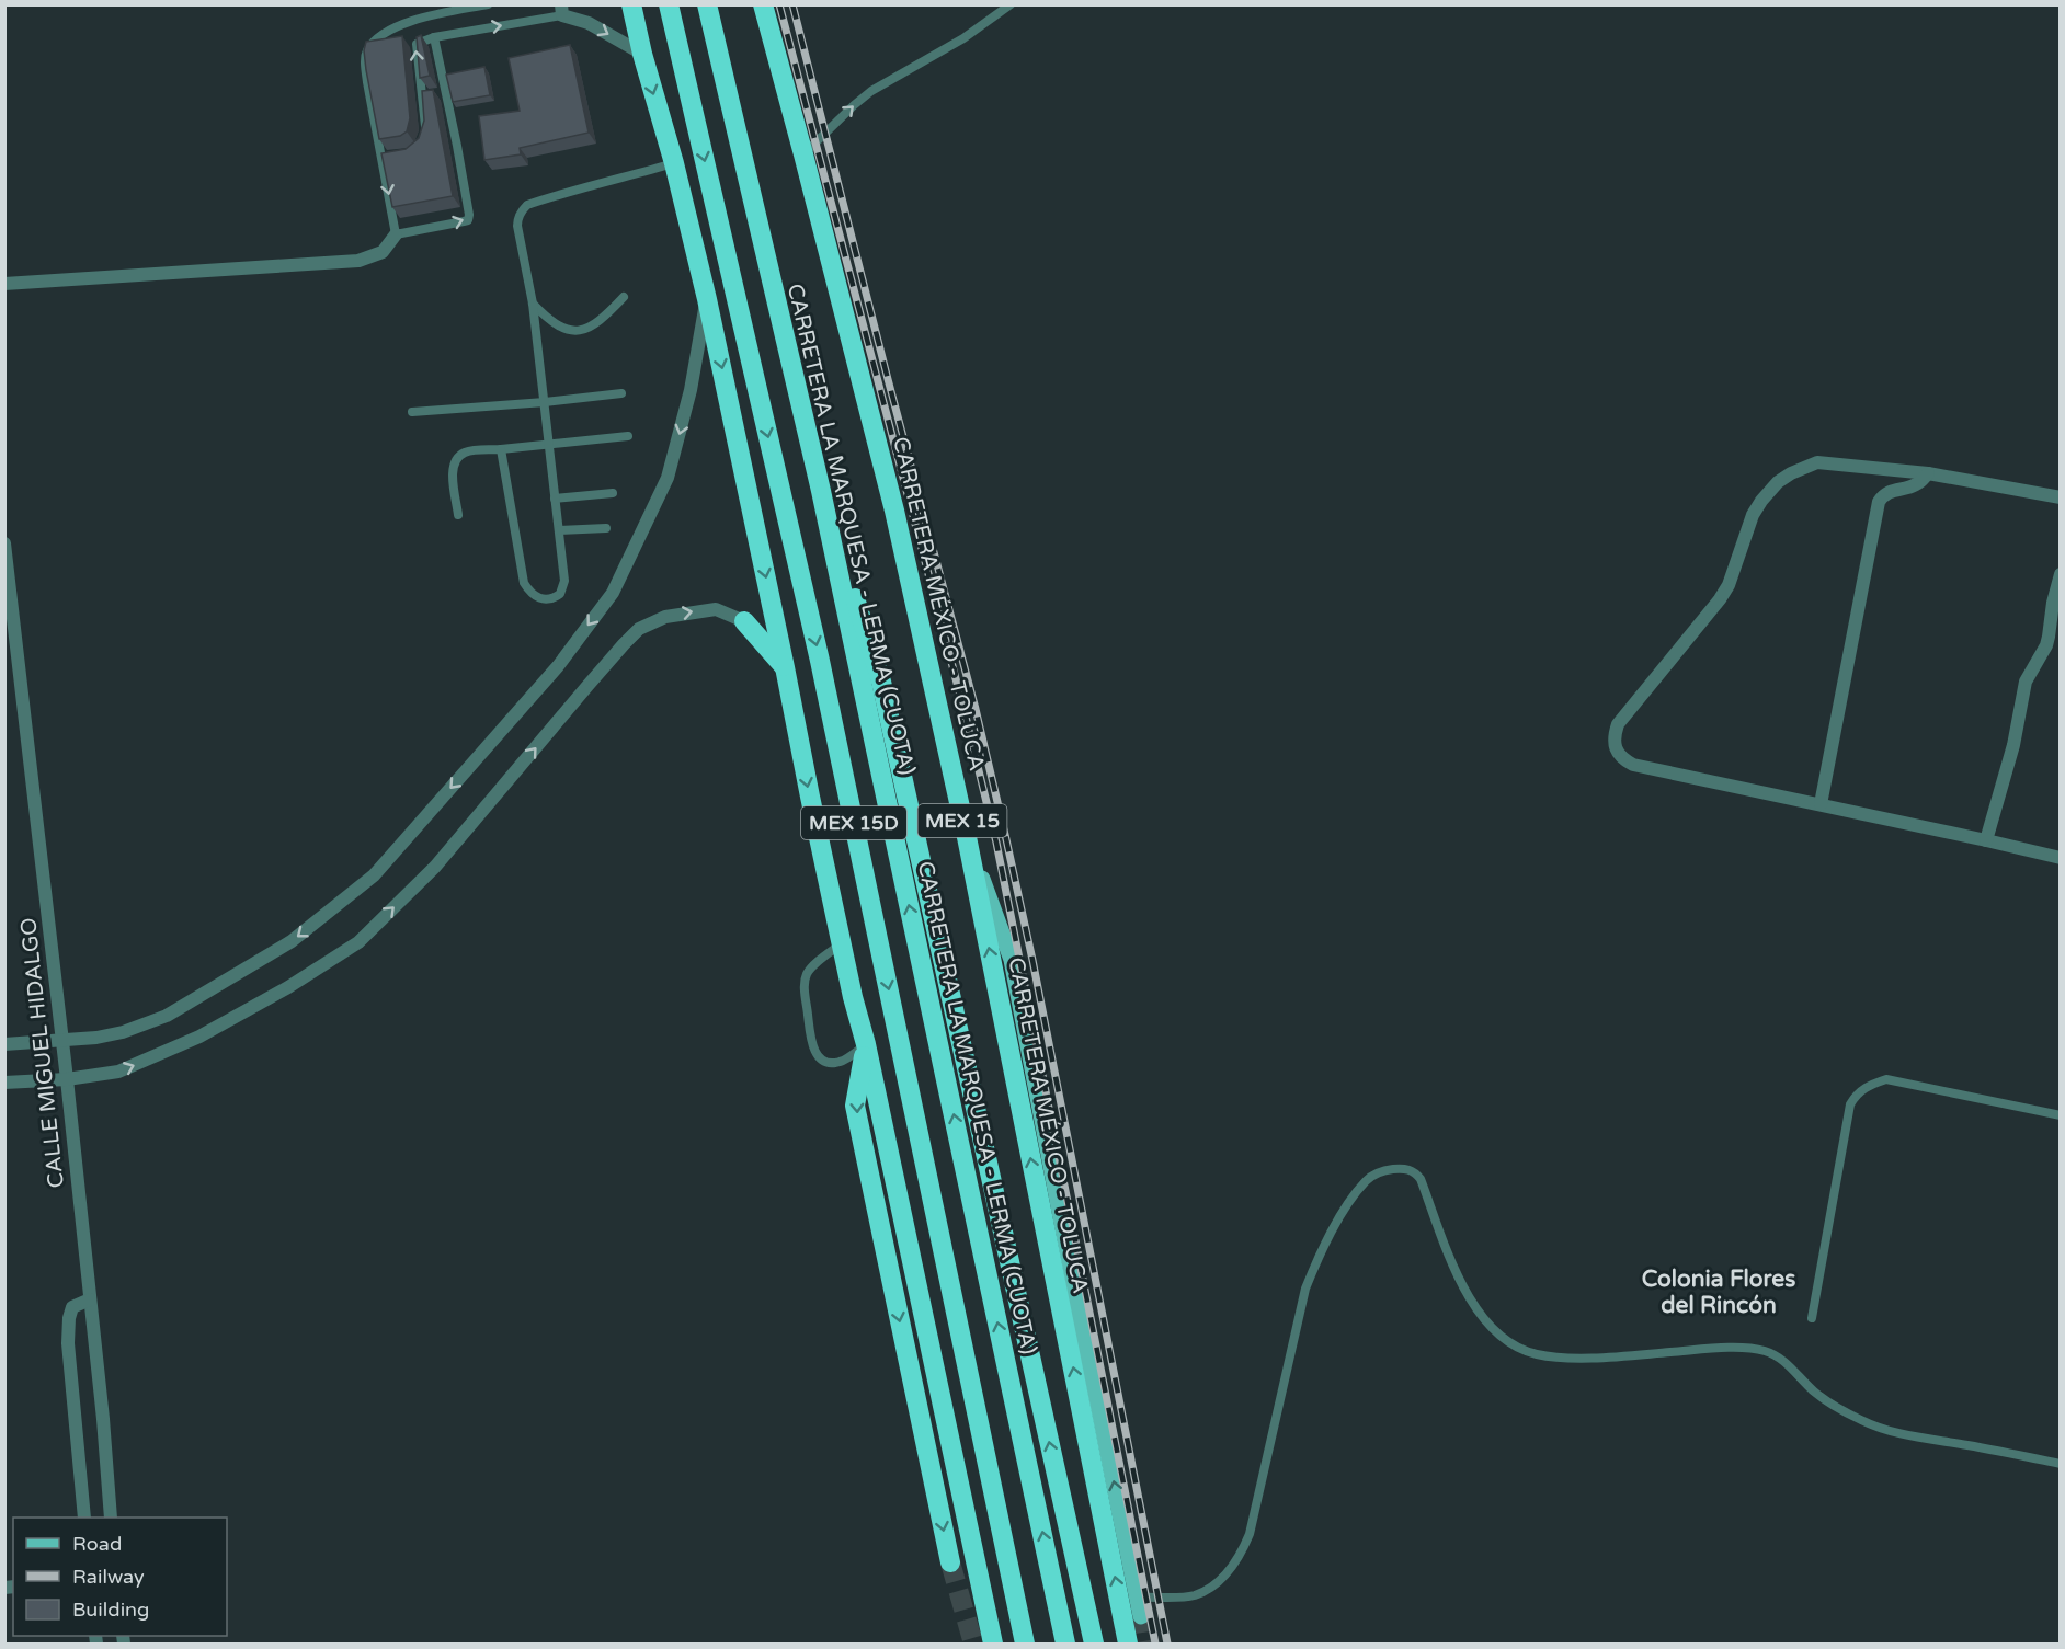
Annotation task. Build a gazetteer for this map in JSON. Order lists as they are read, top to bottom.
{
  "streets": {
    "highway": [
      "CARRETERA LA MARQUESA - LERMA (CUOTA)",
      "CARRETERA MÉXICO - TOLUCA",
      "MEX 15",
      "MEX 15D"
    ],
    "street": ["CALLE MIGUEL HIDALGO"]
  },
  "districts": ["Colonia Flores del Rincón"],
  "legend": ["Road", "Railway", "Building"]
}
